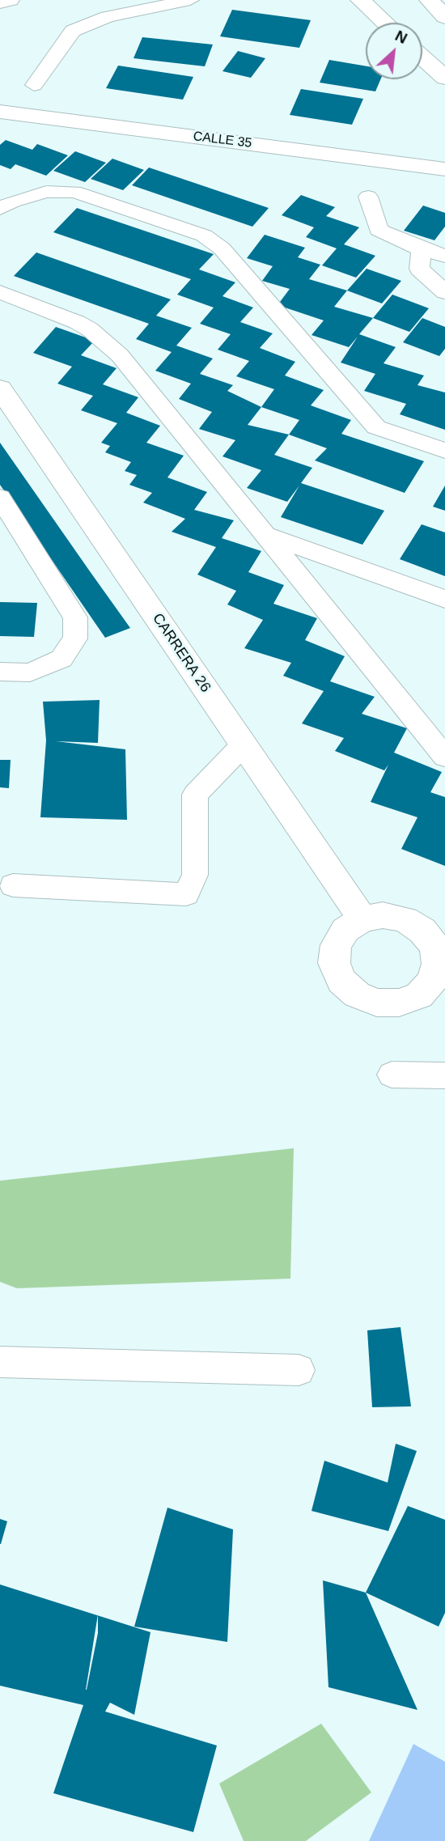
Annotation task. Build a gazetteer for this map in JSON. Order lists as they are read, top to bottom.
{
  "streets": {
    "main road": ["CALLE 35", "CARRERA 26"]
  },
  "north": "top right"
}
